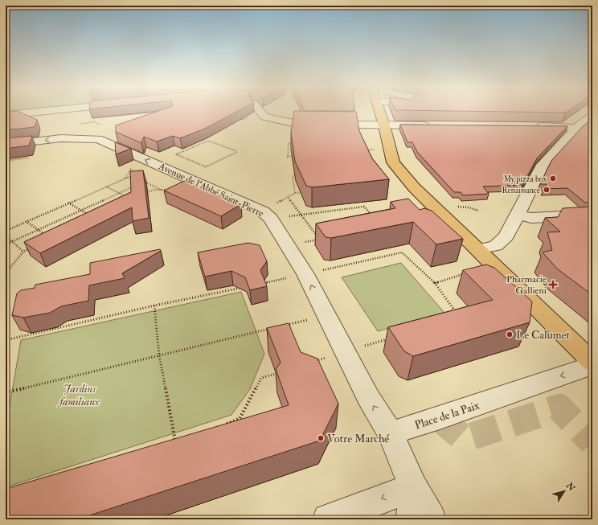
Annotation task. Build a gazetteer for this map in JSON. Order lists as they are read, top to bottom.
{
  "streets": {
    "street": ["Avenue de l'Abbé Saint-Pierre", "Place de la Paix"]
  },
  "crossings": [
    ["Avenue de l'Abbé Saint-Pierre", "Place de la Paix"]
  ],
  "one_way": ["Avenue de l'Abbé Saint-Pierre", "Place de la Paix"],
  "parks": ["Jardins familiaux"],
  "places": {
    "other": [
      "My pizza box",
      "Renaissance",
      "Le Calumet",
      "Votre Marché"
    ],
    "health": ["Pharmacie Gallieni"]
  },
  "north": "top right"
}
